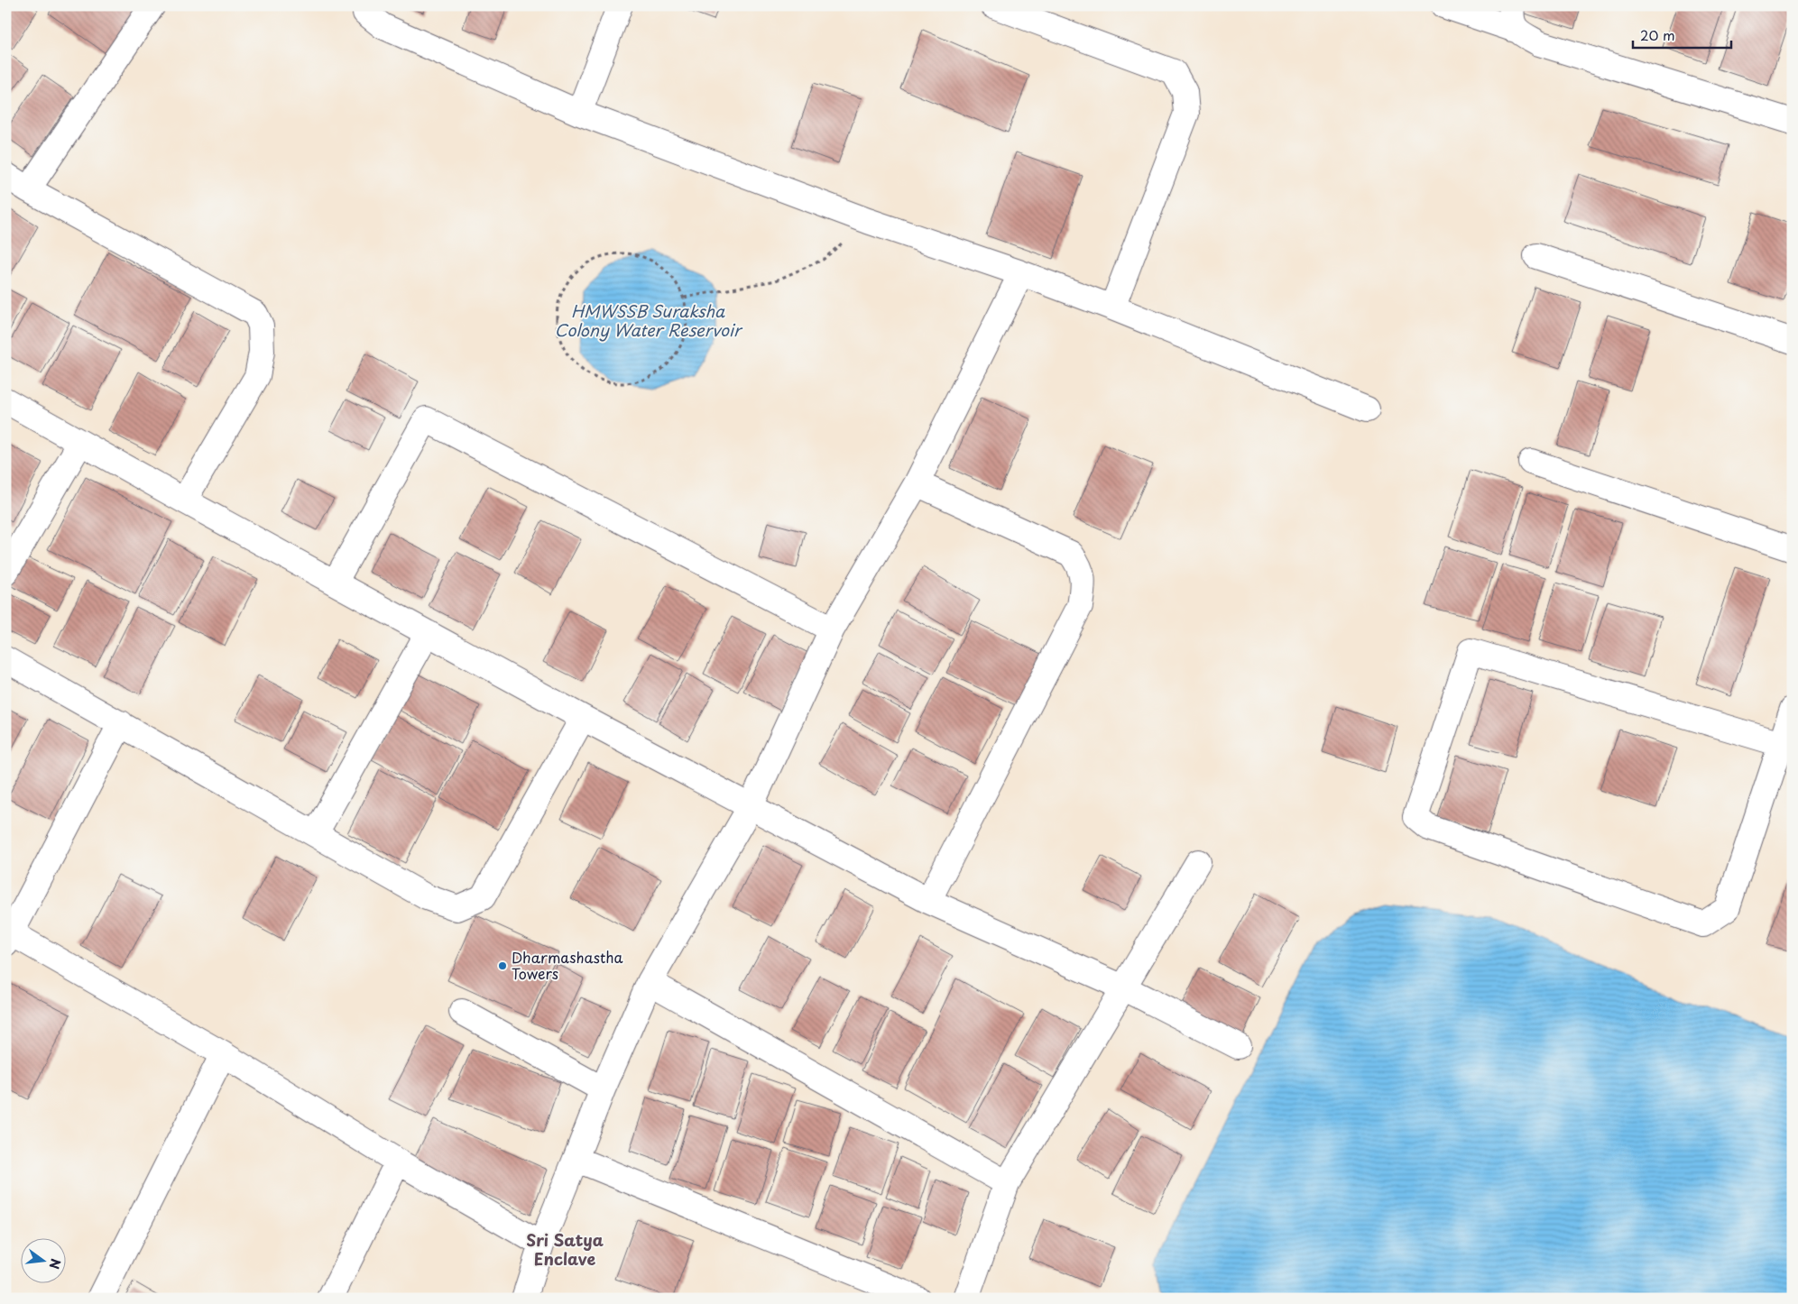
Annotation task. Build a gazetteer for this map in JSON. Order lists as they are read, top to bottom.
{
  "districts": ["Sri Satya Enclave"],
  "water": ["HMWSSB Suraksha Colony Water Reservoir"],
  "places": ["Dharmashastha Towers"],
  "scale_bar": "20 m",
  "north": "right"
}
